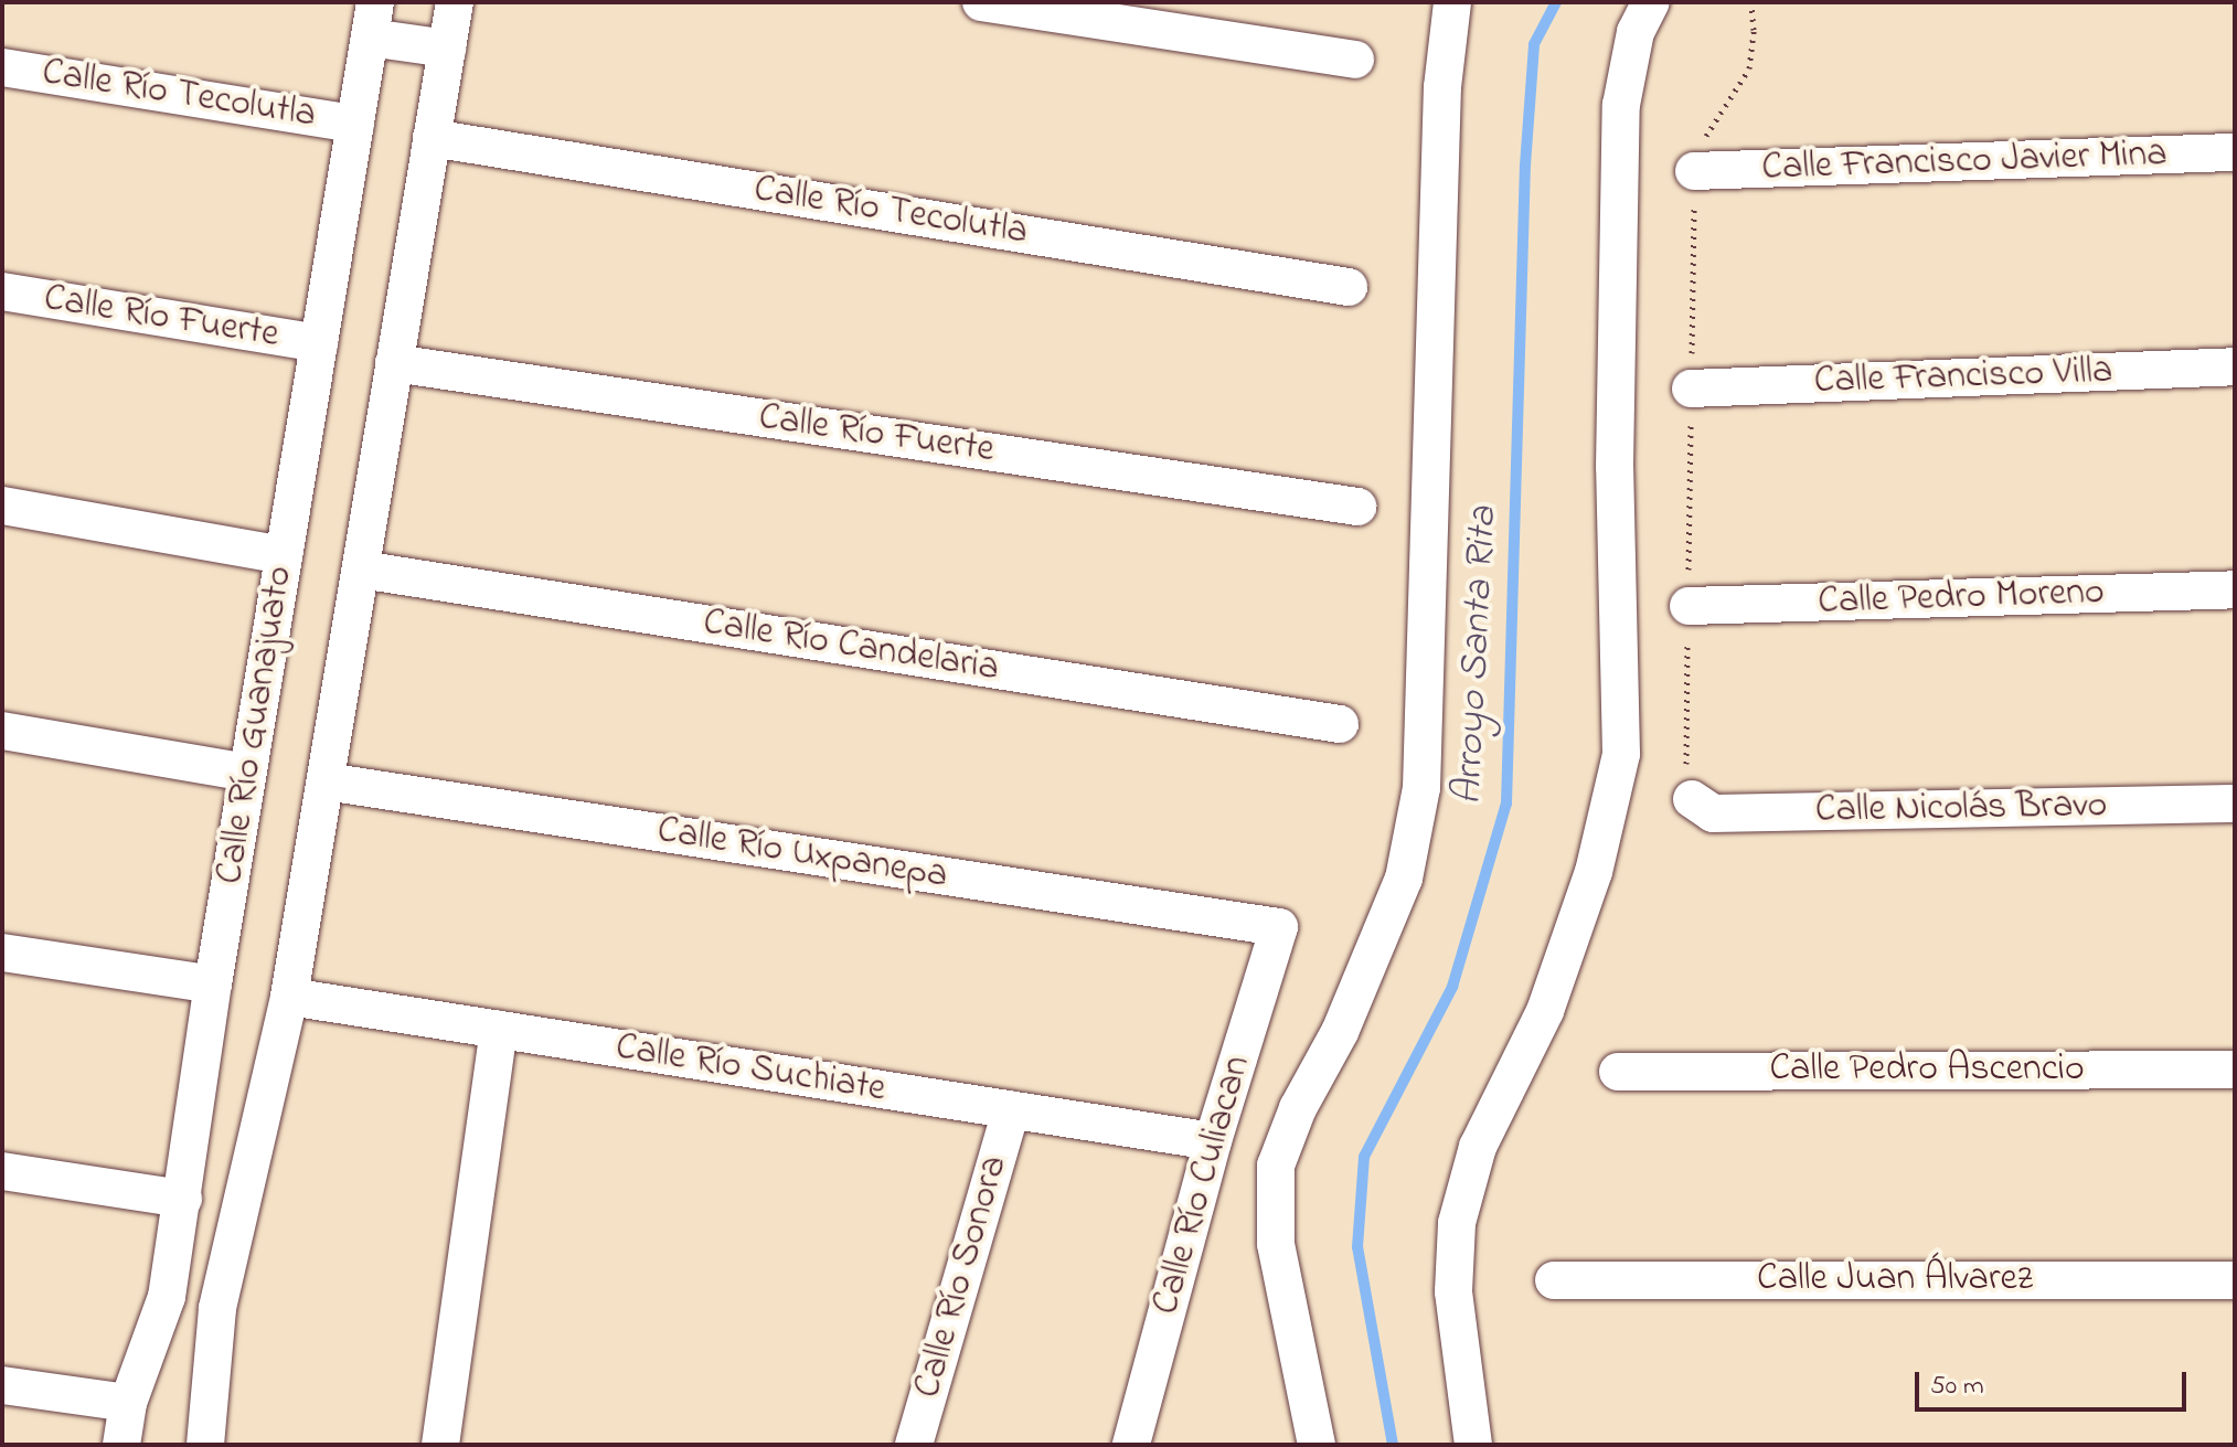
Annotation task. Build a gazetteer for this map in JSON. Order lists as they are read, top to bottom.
{
  "streets": {
    "street": [
      "Calle Río Tecolutla",
      "Calle Francisco Javier Mina",
      "Calle Río Fuerte",
      "Calle Francisco Villa",
      "Calle Pedro Moreno",
      "Calle Río Candelaria",
      "Calle Río Guanajuato",
      "Calle Nicolás Bravo",
      "Calle Río Uxpanepa",
      "Calle Río Suchiate",
      "Calle Pedro Ascencio",
      "Calle Río Culiacan",
      "Calle Río Sonora",
      "Calle Juan Álvarez"
    ]
  },
  "crossings": [
    ["Calle Río Tecolutla", "Calle Río Guanajuato"],
    ["Calle Río Fuerte", "Calle Río Guanajuato"],
    ["Calle Río Candelaria", "Calle Río Guanajuato"],
    ["Calle Río Guanajuato", "Calle Río Uxpanepa"],
    ["Calle Río Guanajuato", "Calle Río Suchiate"],
    ["Calle Río Uxpanepa", "Calle Río Culiacan"],
    ["Calle Río Suchiate", "Calle Río Culiacan"],
    ["Calle Río Suchiate", "Calle Río Sonora"]
  ],
  "water": ["Arroyo Santa Rita"],
  "scale_bar": "50 m"
}
